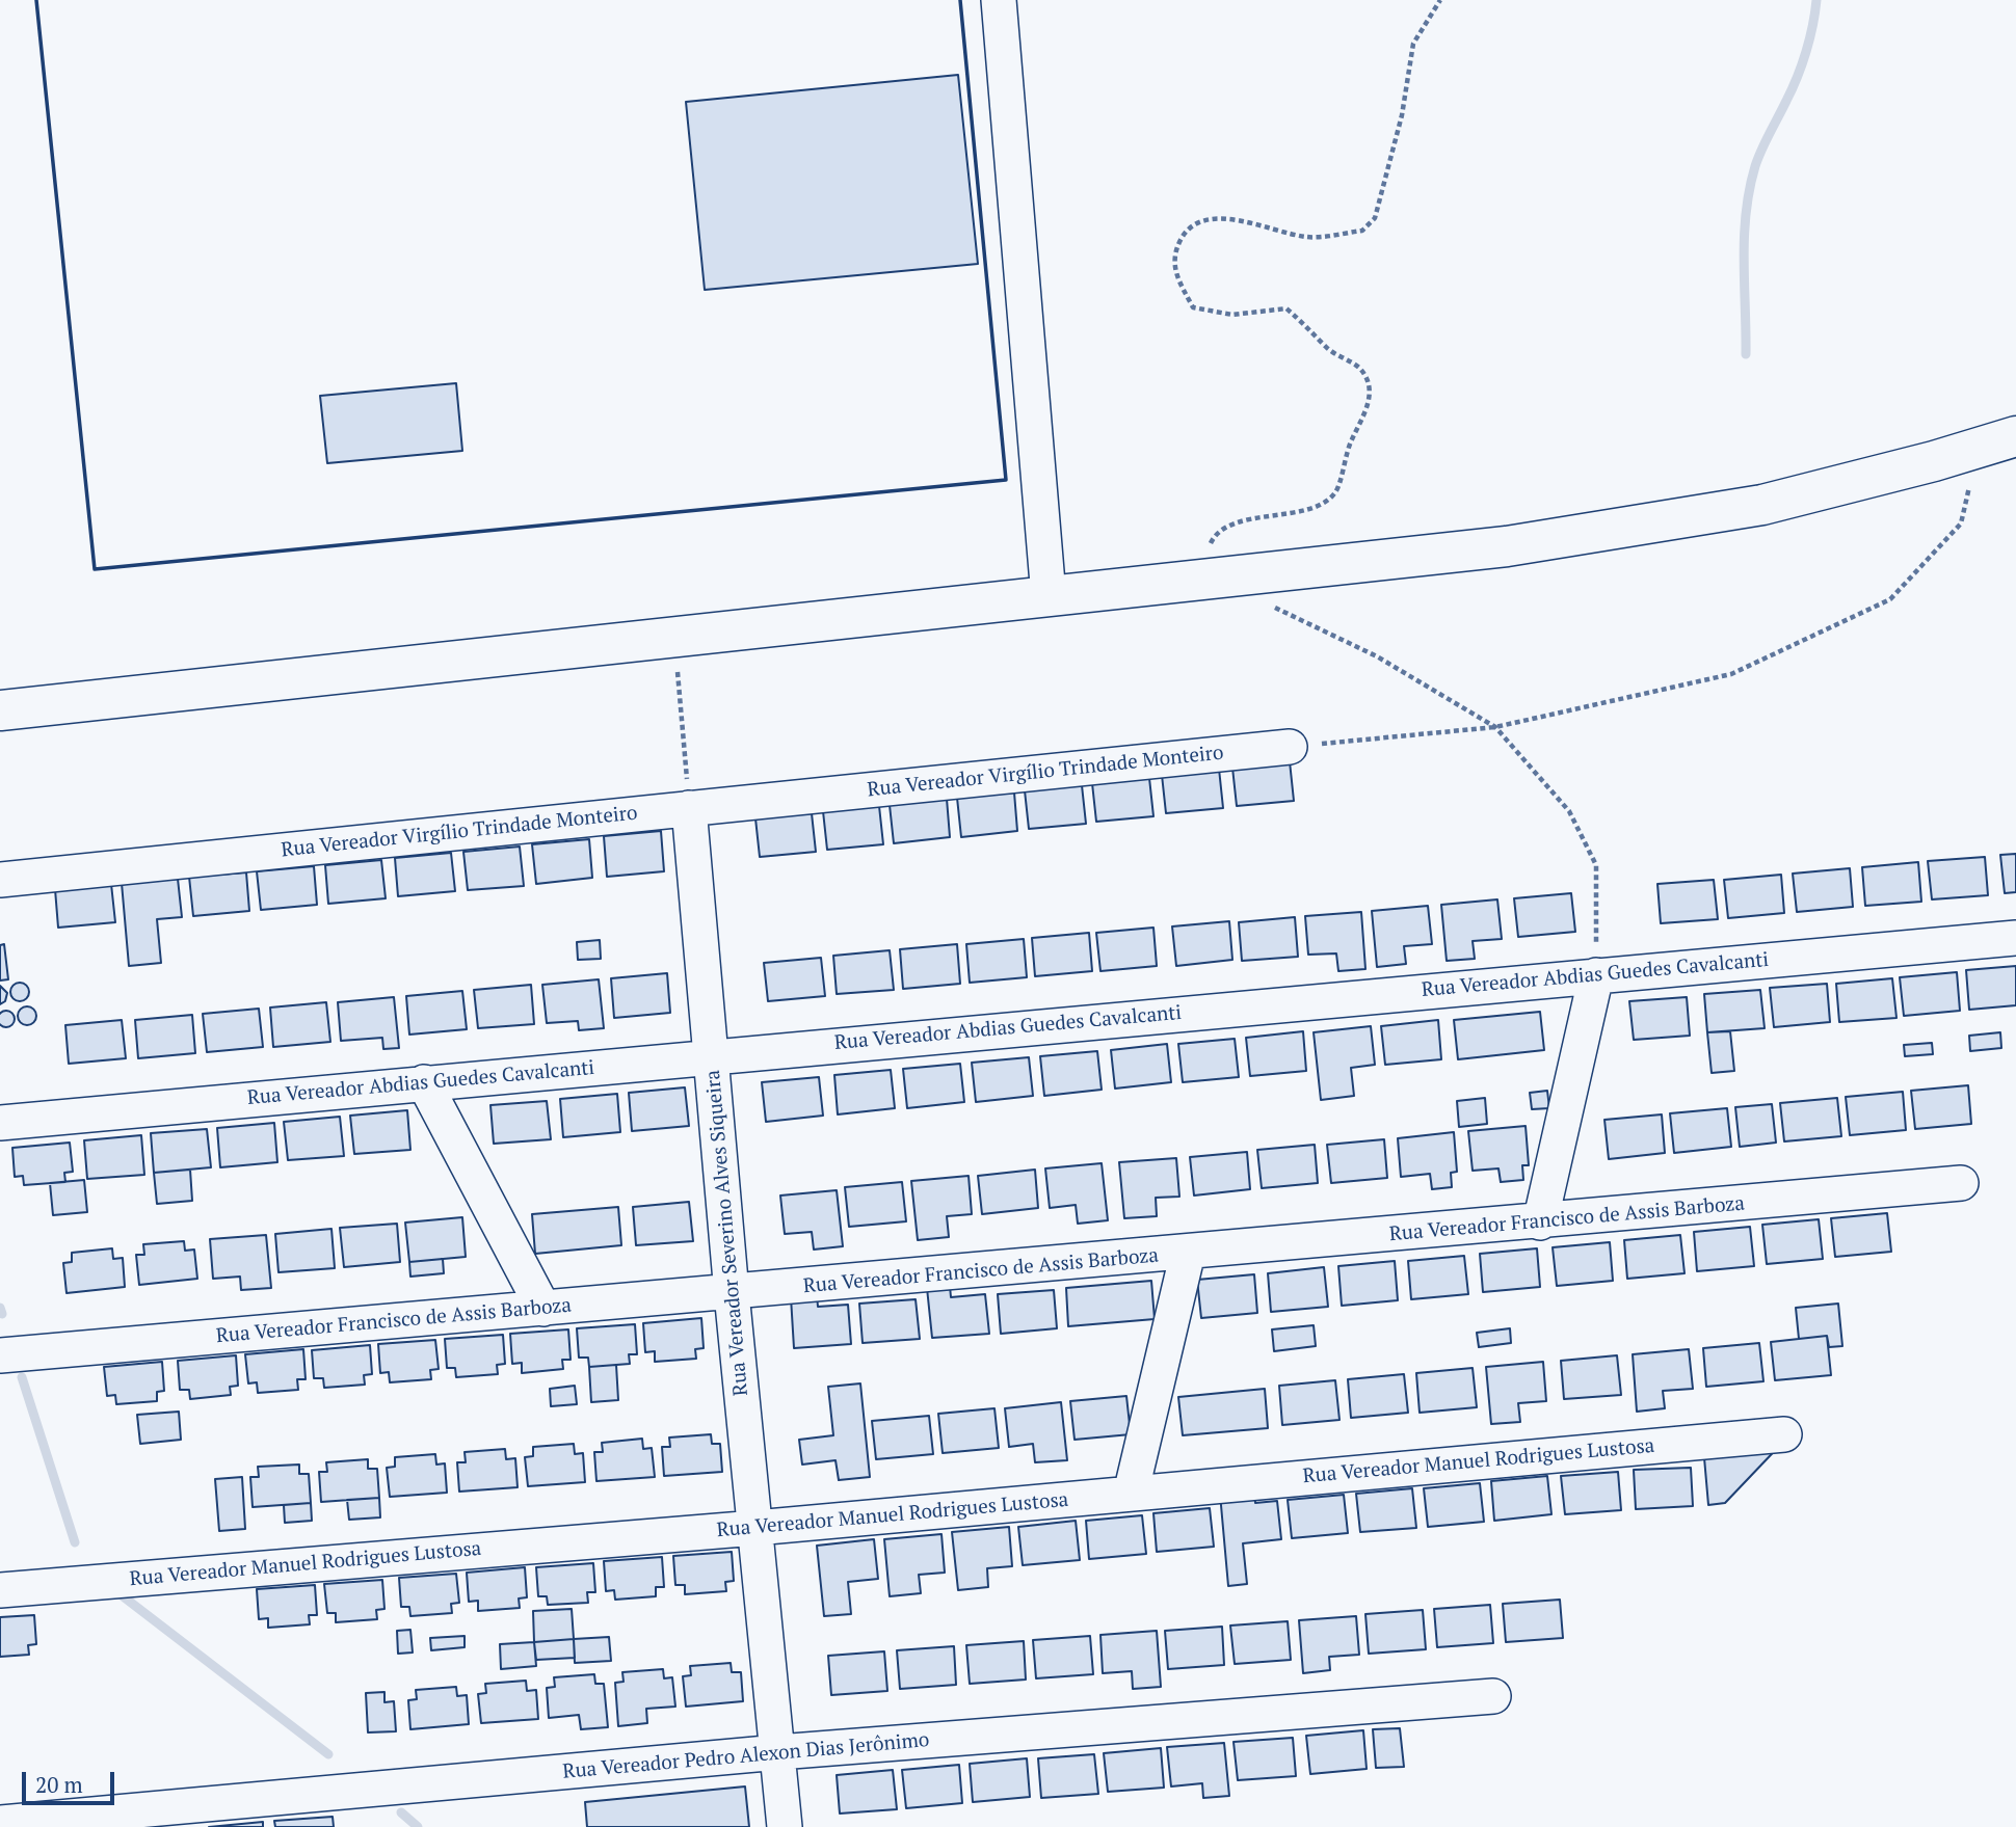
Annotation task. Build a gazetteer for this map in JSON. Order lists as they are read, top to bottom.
{
  "streets": {
    "street": [
      "Rua Vereador Virgílio Trindade Monteiro",
      "Rua Vereador Abdias Guedes Cavalcanti",
      "Rua Vereador Francisco de Assis Barboza",
      "Rua Vereador Severino Alves Siqueira",
      "Rua Vereador Manuel Rodrigues Lustosa",
      "Rua Vereador Pedro Alexon Dias Jerônimo"
    ]
  },
  "crossings": [
    ["Rua Vereador Virgílio Trindade Monteiro", "Rua Vereador Severino Alves Siqueira"],
    ["Rua Vereador Abdias Guedes Cavalcanti", "Rua Vereador Severino Alves Siqueira"],
    ["Rua Vereador Francisco de Assis Barboza", "Rua Vereador Severino Alves Siqueira"],
    ["Rua Vereador Severino Alves Siqueira", "Rua Vereador Manuel Rodrigues Lustosa"],
    ["Rua Vereador Severino Alves Siqueira", "Rua Vereador Pedro Alexon Dias Jerônimo"]
  ],
  "scale_bar": "20 m"
}
